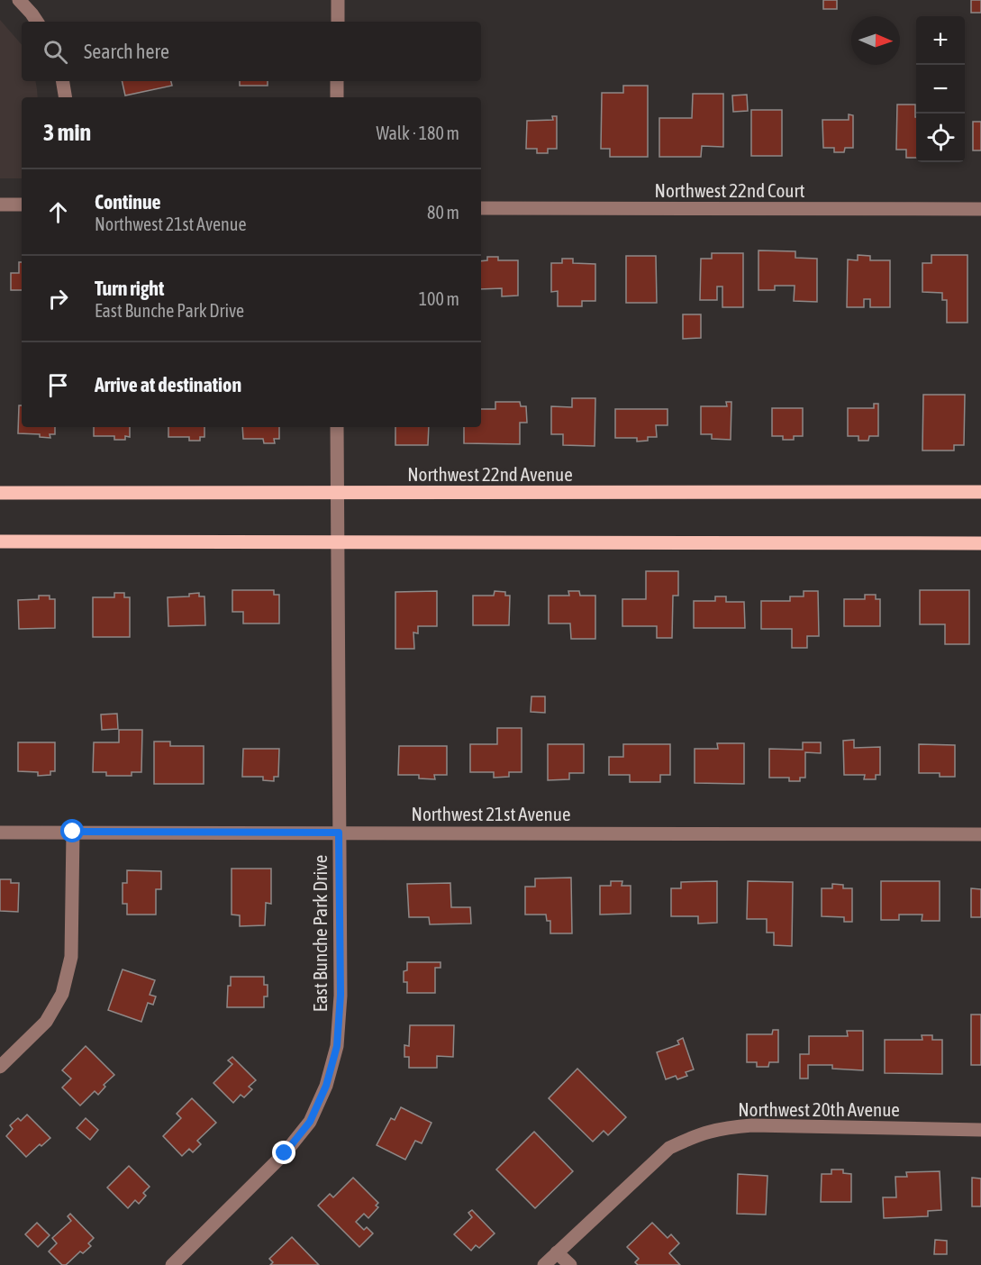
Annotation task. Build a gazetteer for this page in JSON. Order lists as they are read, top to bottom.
{
  "streets": {
    "main road": ["Northwest 22nd Avenue"],
    "street": [
      "Northwest 22nd Court",
      "Northwest 21st Avenue",
      "East Bunche Park Drive",
      "Northwest 20th Avenue"
    ]
  },
  "crossings": [
    ["Northwest 22nd Avenue", "East Bunche Park Drive"],
    ["Northwest 21st Avenue", "East Bunche Park Drive"]
  ],
  "north": "right",
  "page": {
    "map_buttons": ["+", "−"],
    "search": "Search here",
    "heading": ["3 min", "Walk · 180 m"],
    "list": [
      ["Continue", "Northwest 21st Avenue", "80 m"],
      ["Turn right", "East Bunche Park Drive", "100 m"],
      "Arrive at destination"
    ]
  }
}
